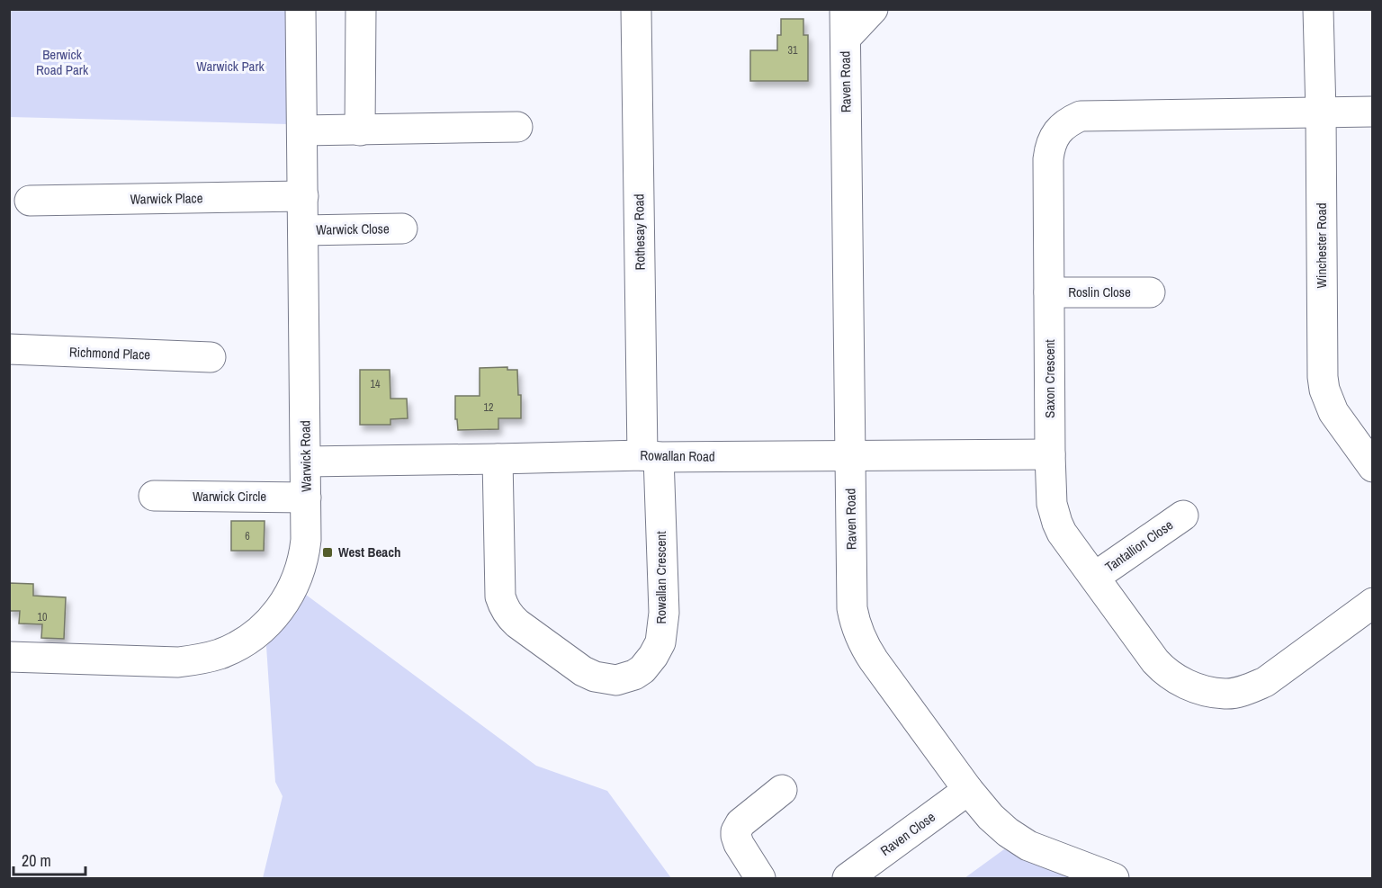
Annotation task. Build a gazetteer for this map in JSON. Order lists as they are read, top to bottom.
{
  "streets": {
    "street": [
      "Raven Road",
      "Warwick Place",
      "Warwick Close",
      "Rothesay Road",
      "Winchester Road",
      "Roslin Close",
      "Richmond Place",
      "Saxon Crescent",
      "Warwick Road",
      "Rowallan Road",
      "Warwick Circle",
      "Tantallion Close",
      "Rowallan Crescent",
      "Raven Close"
    ]
  },
  "crossings": [
    ["Raven Road", "Rowallan Road"],
    ["Raven Road", "Raven Close"],
    ["Warwick Place", "Warwick Road"],
    ["Warwick Close", "Warwick Road"],
    ["Rothesay Road", "Rowallan Road"],
    ["Rothesay Road", "Rowallan Crescent"],
    ["Winchester Road", "Saxon Crescent"],
    ["Roslin Close", "Saxon Crescent"],
    ["Saxon Crescent", "Rowallan Road"],
    ["Saxon Crescent", "Tantallion Close"],
    ["Warwick Road", "Rowallan Road"],
    ["Warwick Road", "Warwick Circle"],
    ["Rowallan Road", "Rowallan Crescent"]
  ],
  "parks": ["Berwick Road Park", "Warwick Park"],
  "places": {
    "transit": ["West Beach"]
  },
  "house_numbers": [
    "31",
    "14",
    "12",
    "6",
    "10"
  ],
  "scale_bar": "20 m"
}
